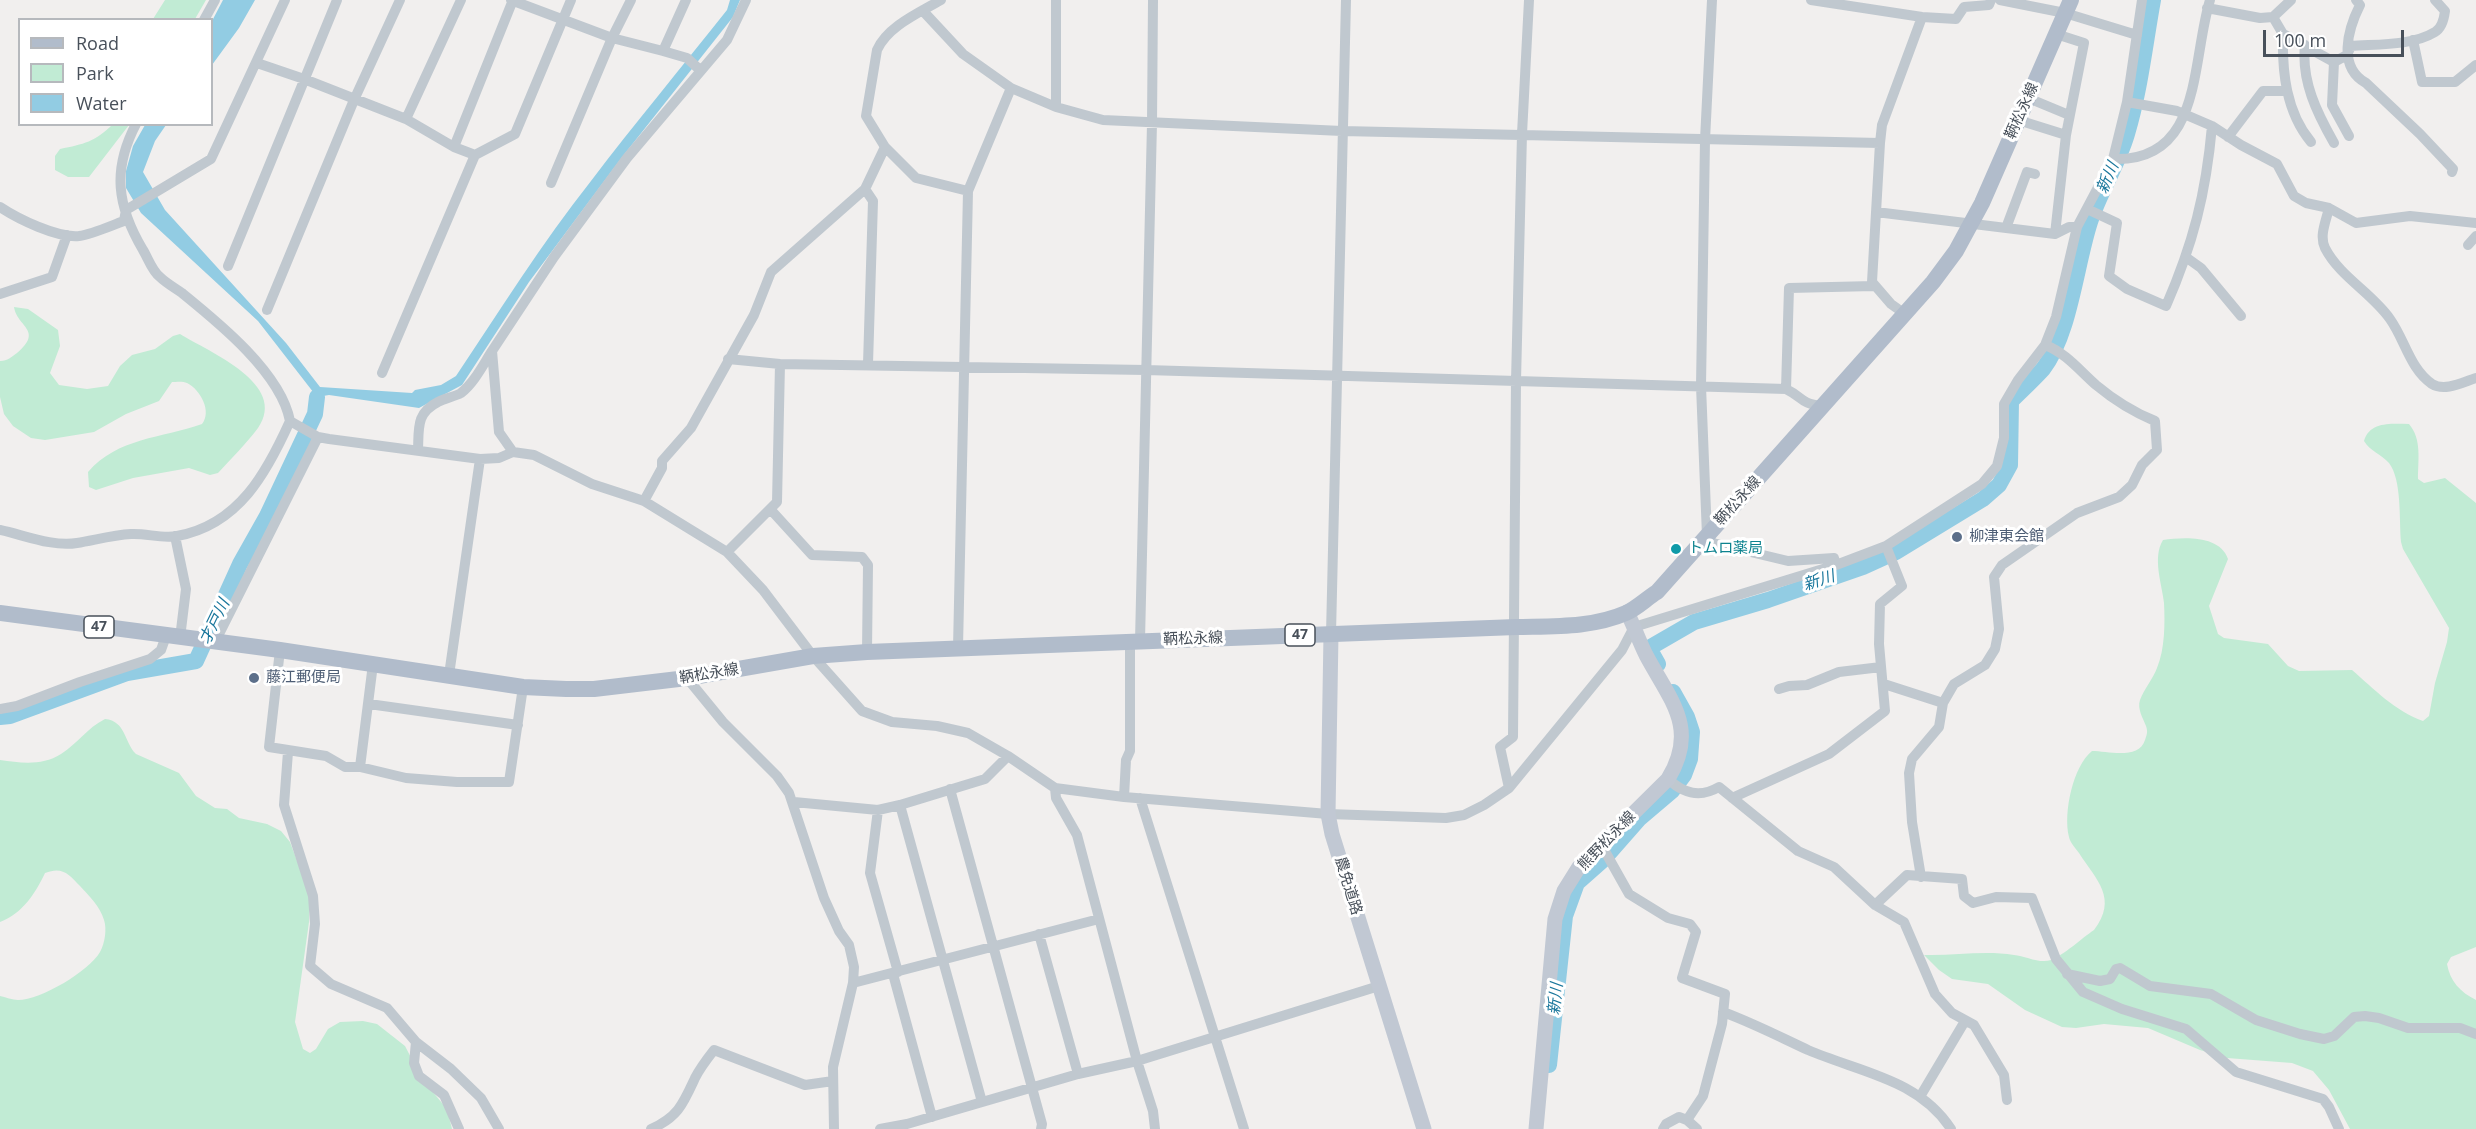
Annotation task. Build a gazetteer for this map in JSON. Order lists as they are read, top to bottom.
{
  "streets": {
    "main road": [
      "鞆松永線",
      "47",
      "熊野松永線",
      "農免道路"
    ]
  },
  "crossings": [
    ["鞆松永線", "熊野松永線"],
    ["鞆松永線", "農免道路"]
  ],
  "water": ["新川", "才戸川"],
  "places": ["柳津東会館", "トムロ薬局", "藤江郵便局"],
  "legend": ["Road", "Park", "Water"],
  "scale_bar": "100 m"
}
